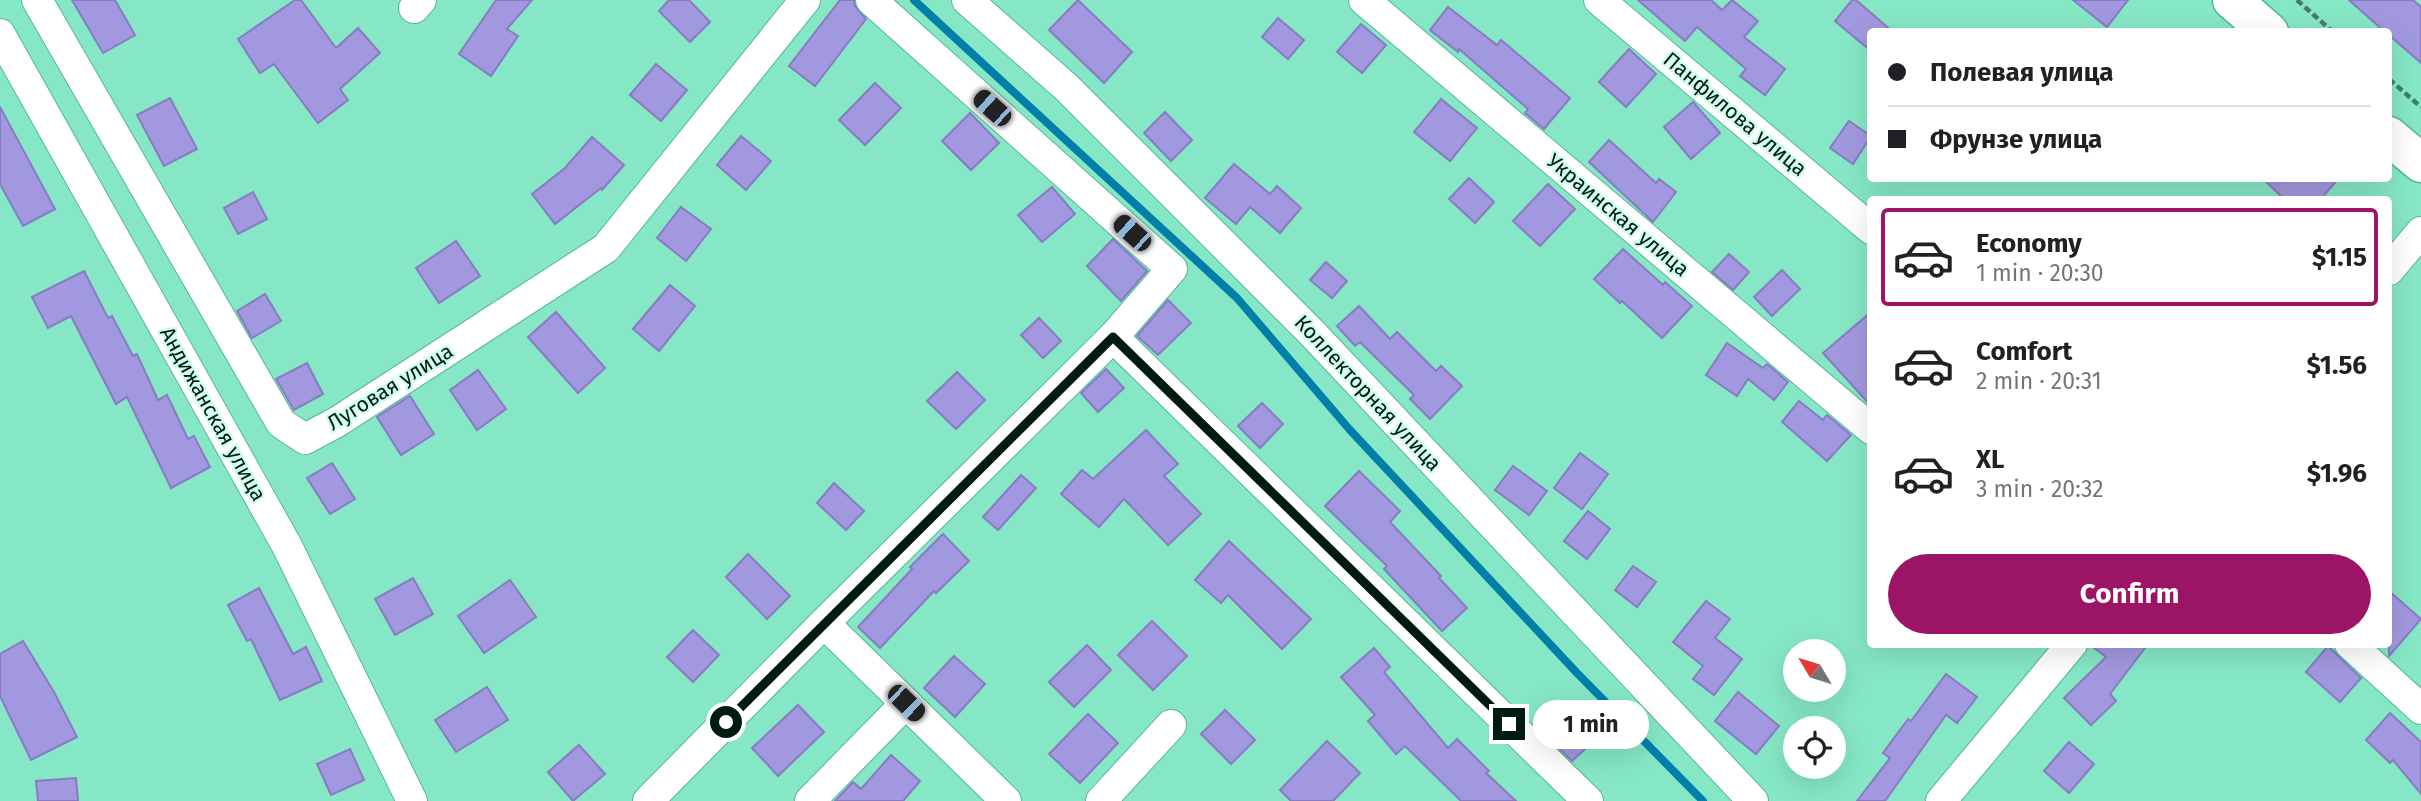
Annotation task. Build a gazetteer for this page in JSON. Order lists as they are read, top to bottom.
{
  "streets": {
    "street": [
      "Панфилова улица",
      "Украинская улица",
      "Луговая улица",
      "Коллекторная улица",
      "Андижанская улица"
    ]
  },
  "north": "top left",
  "page": {
    "banner": ["Полевая улица", "Фрунзе улица"],
    "list": [
      {
        "name": "Economy",
        "note": "1 min · 20:30",
        "value": "$1.15"
      },
      {
        "name": "Comfort",
        "note": "2 min · 20:31",
        "value": "$1.56"
      },
      {
        "name": "XL",
        "note": "3 min · 20:32",
        "value": "$1.96"
      }
    ],
    "buttons": "Confirm",
    "bubble": "1 min"
  }
}
